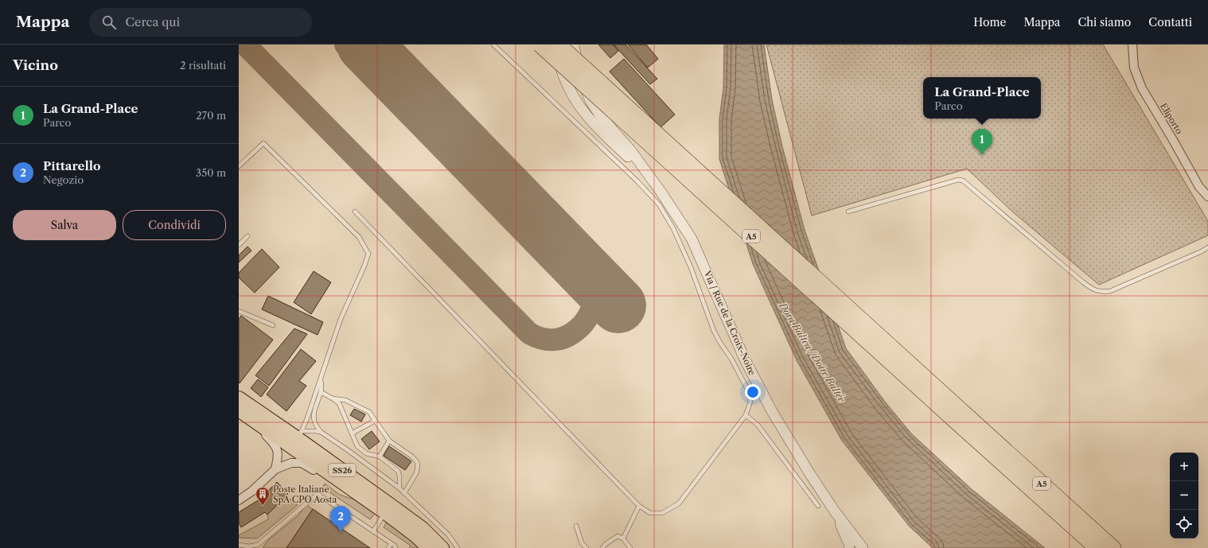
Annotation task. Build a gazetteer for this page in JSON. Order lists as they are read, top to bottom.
{
  "streets": {
    "highway": ["A5"],
    "main road": ["SS26"],
    "street": ["Eliporto", "Via / Rue de la Croix-Noire"]
  },
  "water": ["Dora Baltea / Doire Baltée"],
  "places": {
    "building": ["Poste Italiane SpA CPO Aosta"]
  },
  "page": {
    "header": "Mappa",
    "search": "Cerca qui",
    "nav": [
      "Home",
      "Mappa",
      "Chi siamo",
      "Contatti"
    ],
    "heading": ["Vicino", "2 risultati"],
    "popup": ["La Grand-Place", "Parco"],
    "list": [
      {
        "mark": "1",
        "name": "La Grand-Place",
        "note": "Parco",
        "value": "270 m"
      },
      {
        "mark": "2",
        "name": "Pittarello",
        "note": "Negozio",
        "value": "350 m"
      }
    ],
    "pins": ["1", "2"],
    "buttons": ["Salva", "Condividi"],
    "map_buttons": ["+", "−"]
  }
}
